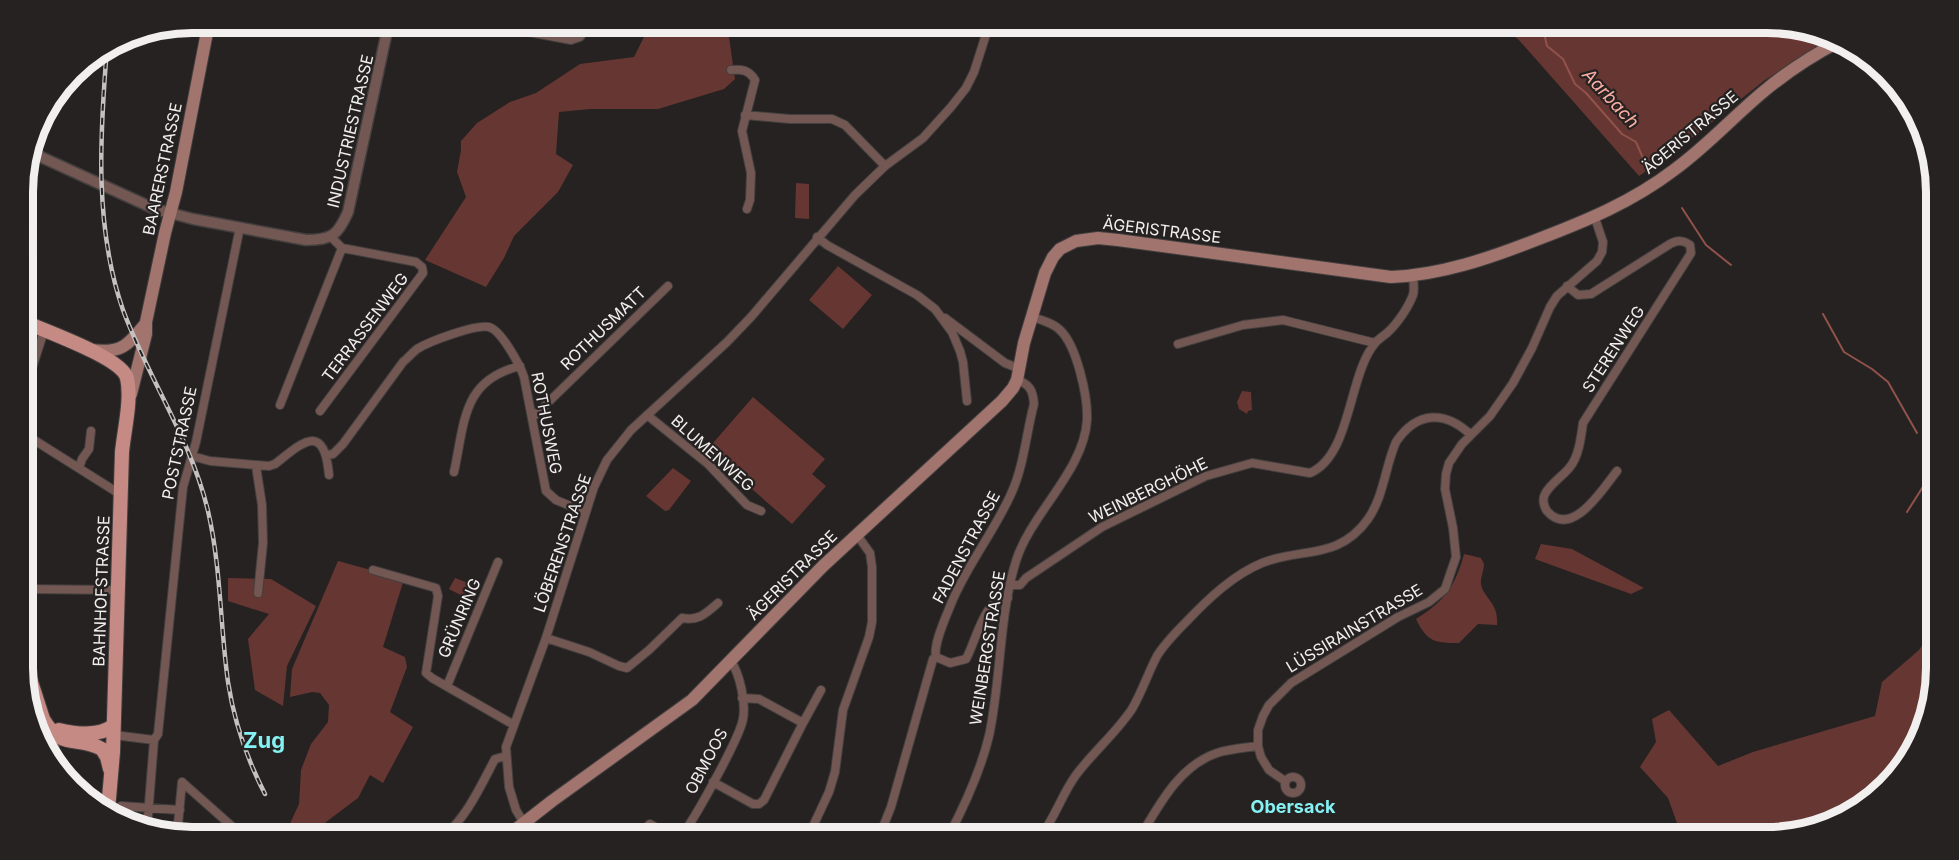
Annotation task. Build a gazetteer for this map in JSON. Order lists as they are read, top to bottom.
{
  "streets": {
    "main road": ["ÄGERISTRASSE", "BAARERSTRASSE", "BAHNHOFSTRASSE"],
    "street": [
      "INDUSTRIESTRASSE",
      "TERRASSENWEG",
      "ROTHUSMATT",
      "STERENWEG",
      "ROTHUSWEG",
      "POSTSTRASSE",
      "BLUMENWEG",
      "WEINBERGHÖHE",
      "LÖBERENSTRASSE",
      "FADENSTRASSE",
      "GRÜNRING",
      "LÜSSIRAINSTRASSE",
      "WEINBERGSTRASSE",
      "OBMOOS"
    ]
  },
  "crossings": [
    ["ÄGERISTRASSE", "LÖBERENSTRASSE"],
    ["ÄGERISTRASSE", "FADENSTRASSE"],
    ["ÄGERISTRASSE", "LÜSSIRAINSTRASSE"],
    ["ÄGERISTRASSE", "WEINBERGSTRASSE"],
    ["ÄGERISTRASSE", "OBMOOS"],
    ["BAARERSTRASSE", "BAHNHOFSTRASSE"],
    ["ROTHUSMATT", "ROTHUSWEG"],
    ["STERENWEG", "LÜSSIRAINSTRASSE"],
    ["ROTHUSWEG", "LÖBERENSTRASSE"],
    ["BLUMENWEG", "LÖBERENSTRASSE"],
    ["WEINBERGHÖHE", "WEINBERGSTRASSE"]
  ],
  "districts": ["Zug", "Obersack"],
  "water": ["Aarbach"]
}
